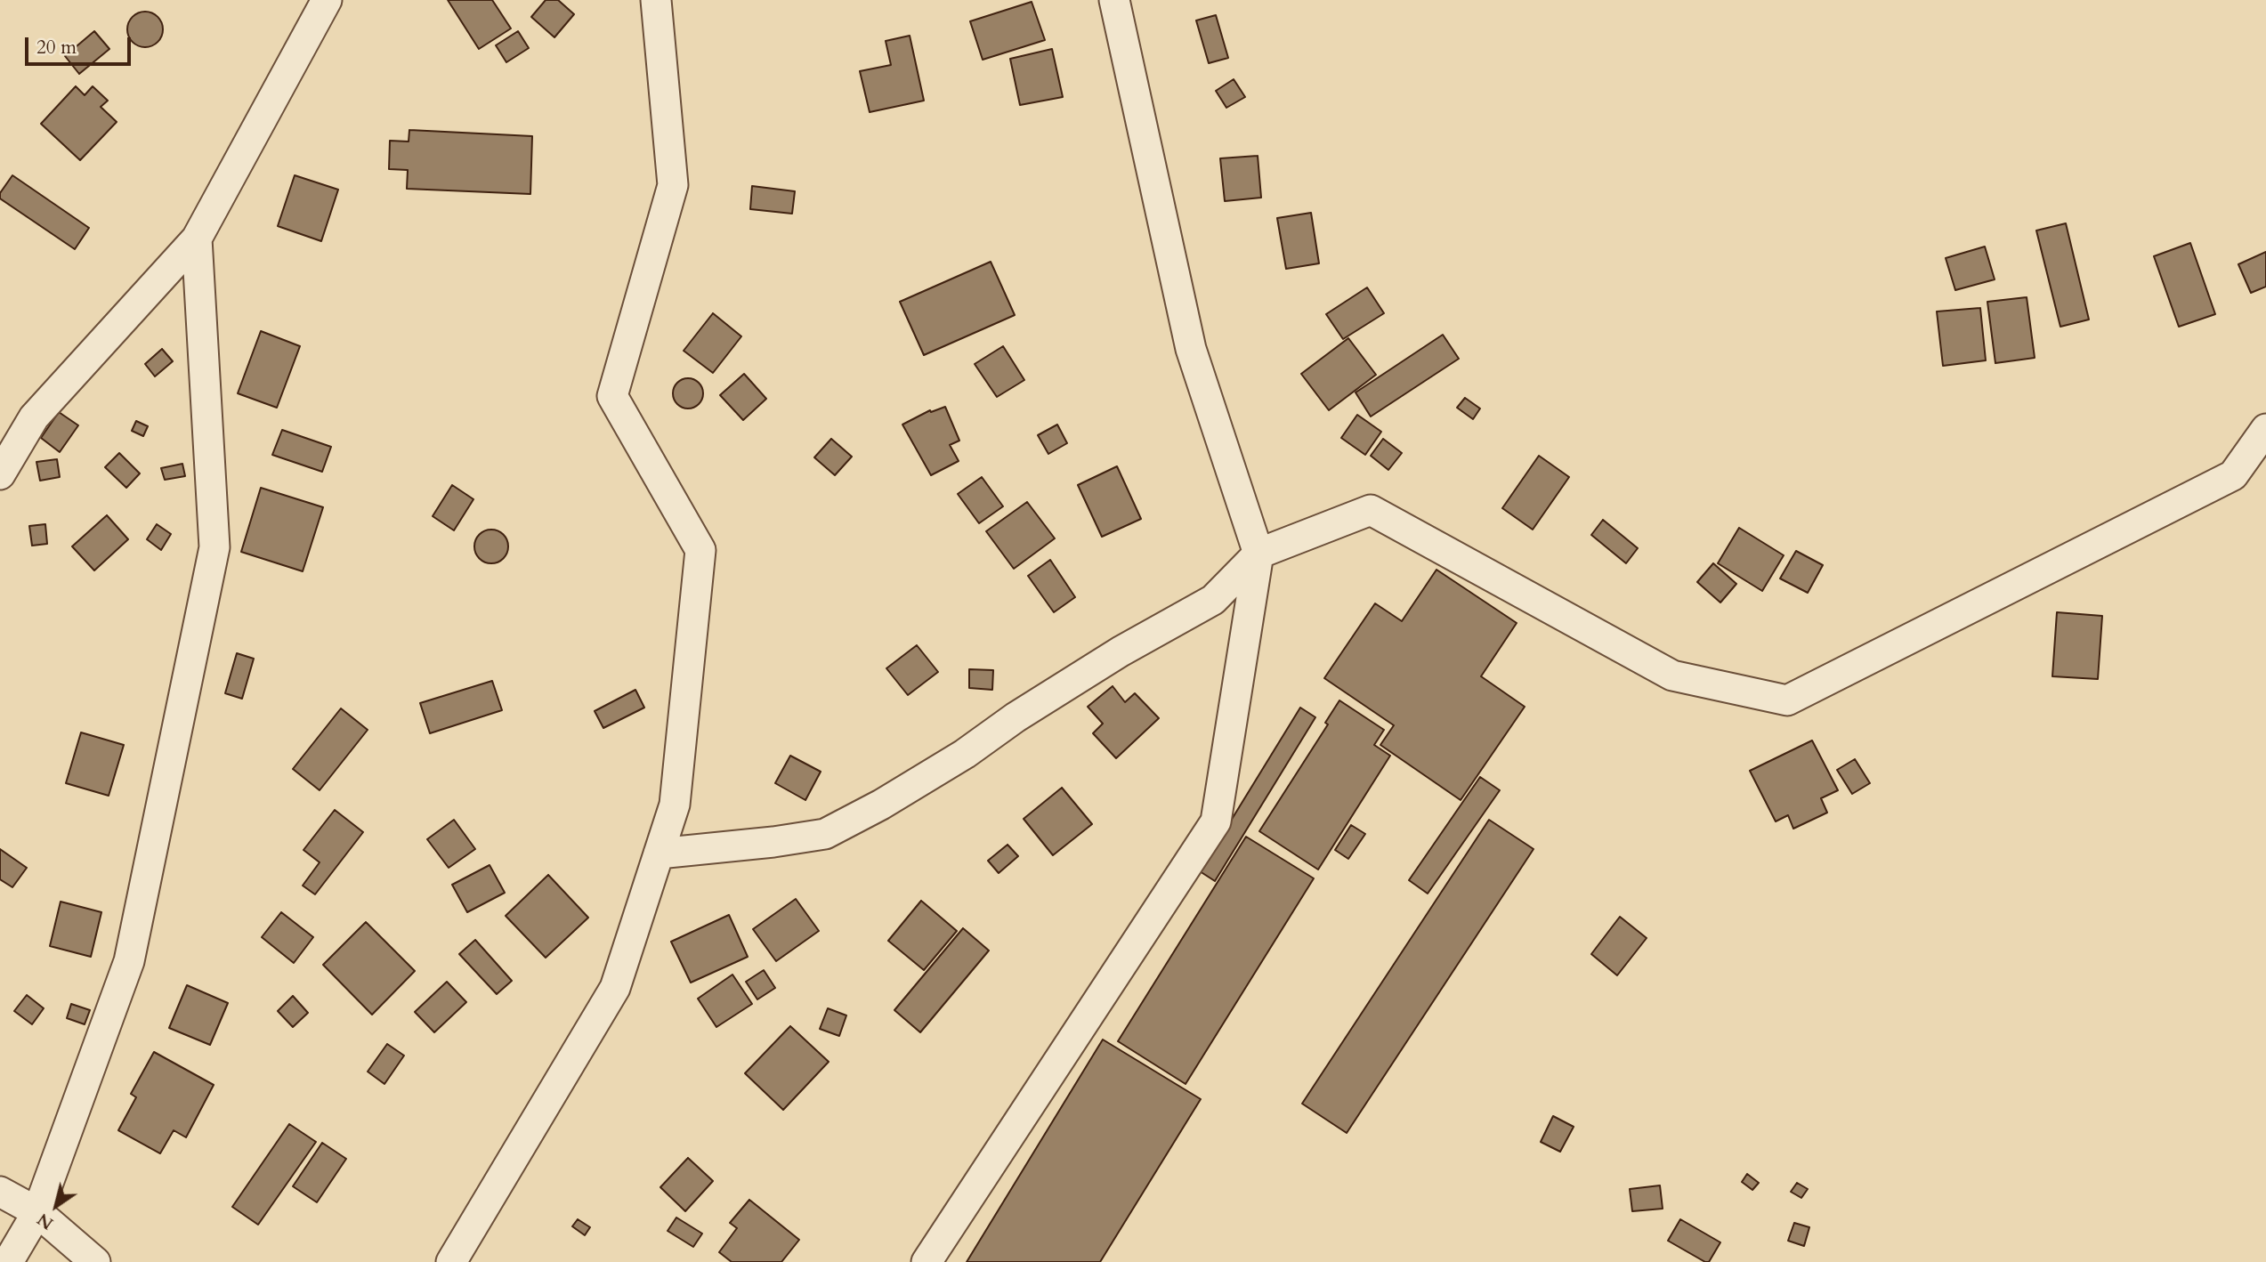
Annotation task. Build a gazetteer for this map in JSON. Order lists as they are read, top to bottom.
{
  "scale_bar": "20 m",
  "north": "bottom left"
}
